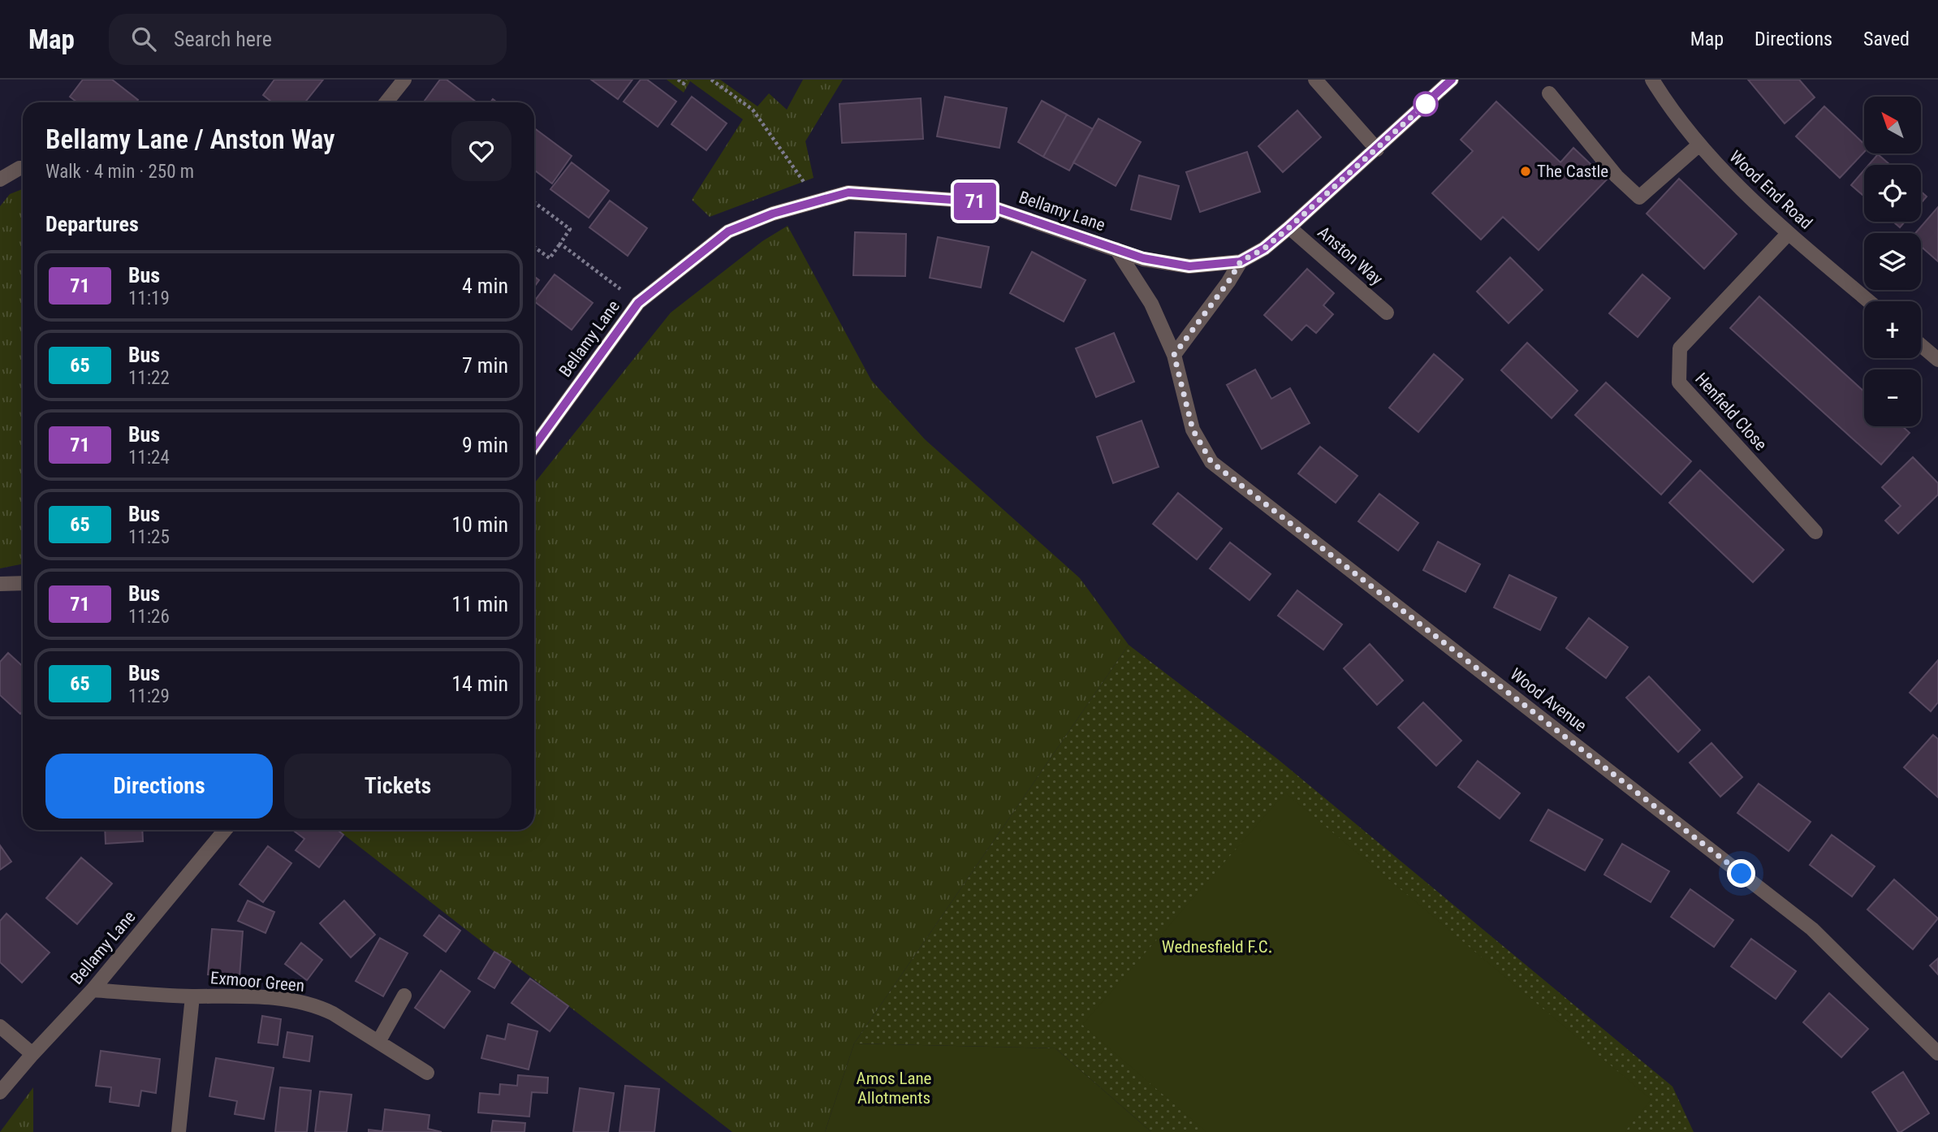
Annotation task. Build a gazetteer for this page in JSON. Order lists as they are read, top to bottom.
{
  "streets": {
    "street": [
      "Wood End Road",
      "Bellamy Lane",
      "Anston Way",
      "Henfield Close",
      "Wood Avenue",
      "Exmoor Green"
    ]
  },
  "crossings": [
    ["Wood End Road", "Henfield Close"],
    ["Bellamy Lane", "Anston Way"],
    ["Bellamy Lane", "Wood Avenue"],
    ["Bellamy Lane", "Exmoor Green"]
  ],
  "parks": ["Wednesfield F.C.", "Amos Lane Allotments"],
  "places": ["The Castle"],
  "lines": ["bus line 71"],
  "north": "top left",
  "page": {
    "header": "Map",
    "search": "Search here",
    "nav": ["Map", "Directions", "Saved"],
    "on_map": "71",
    "map_buttons": ["+", "−"],
    "heading": [
      ["Bellamy Lane / Anston Way", "Walk · 4 min · 250 m"],
      "Departures"
    ],
    "list": [
      {
        "mark": "71",
        "name": "Bus",
        "note": "11:19",
        "value": "4 min"
      },
      {
        "mark": "65",
        "name": "Bus",
        "note": "11:22",
        "value": "7 min"
      },
      {
        "mark": "71",
        "name": "Bus",
        "note": "11:24",
        "value": "9 min"
      },
      {
        "mark": "65",
        "name": "Bus",
        "note": "11:25",
        "value": "10 min"
      },
      {
        "mark": "71",
        "name": "Bus",
        "note": "11:26",
        "value": "11 min"
      },
      {
        "mark": "65",
        "name": "Bus",
        "note": "11:29",
        "value": "14 min"
      }
    ],
    "buttons": ["Directions", "Tickets"]
  }
}
